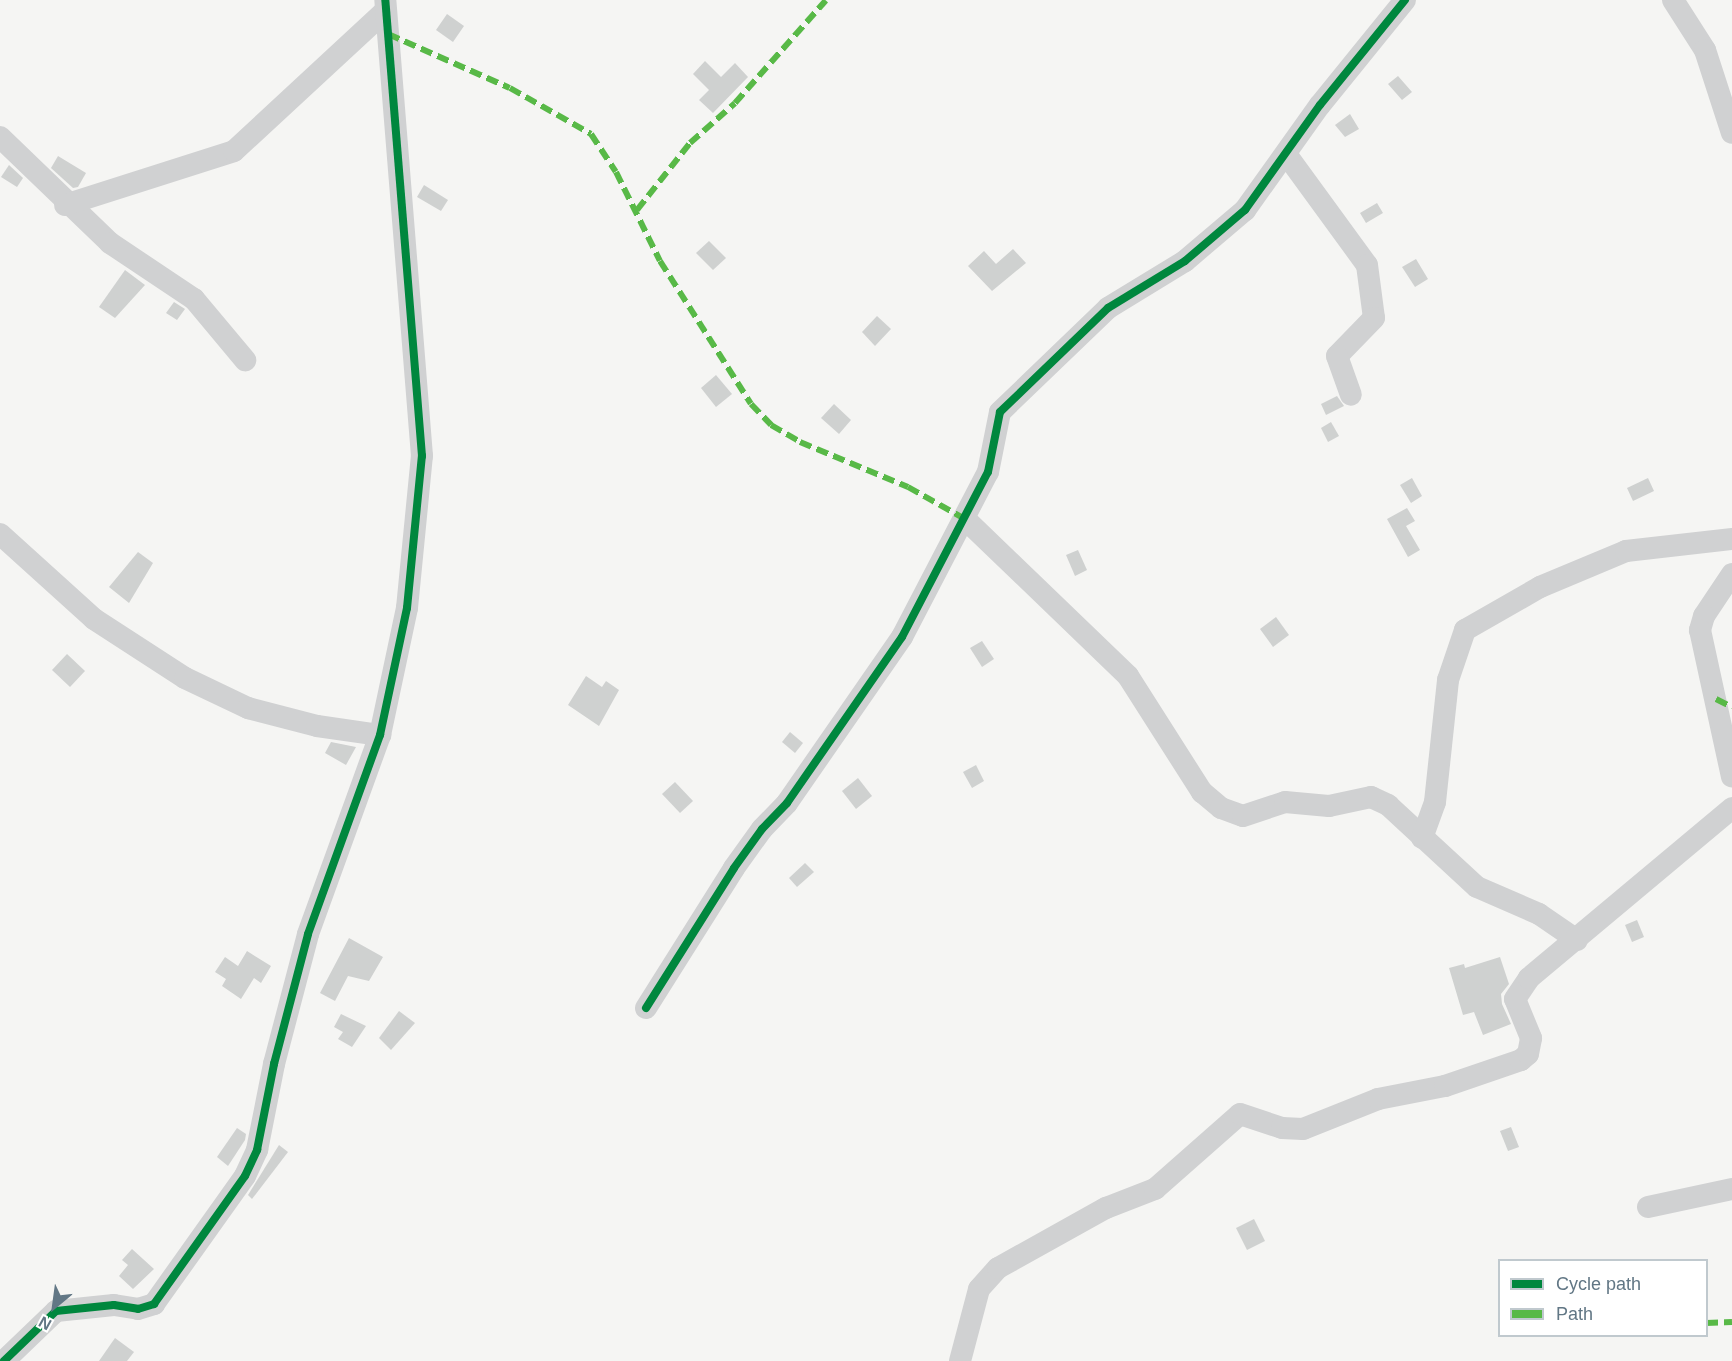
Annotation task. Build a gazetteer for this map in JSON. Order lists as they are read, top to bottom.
{
  "legend": ["Cycle path", "Path"],
  "north": "bottom left"
}
